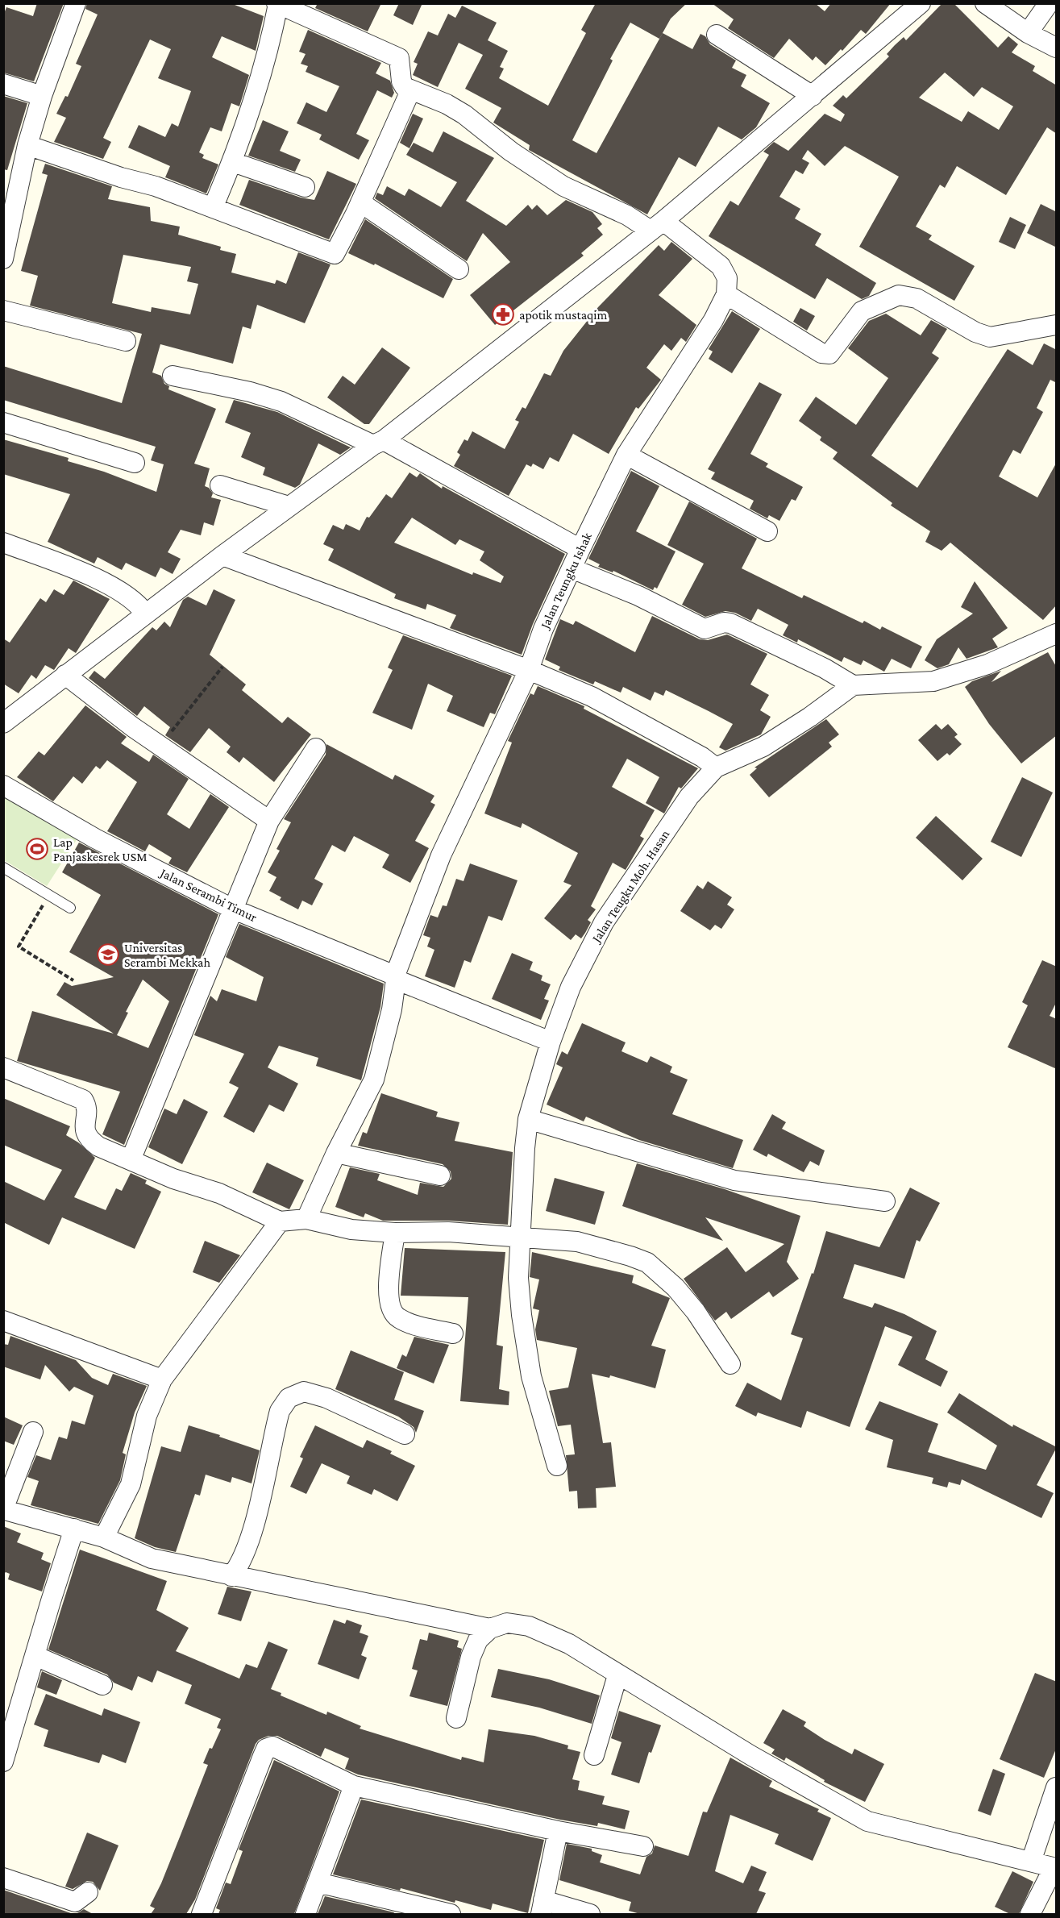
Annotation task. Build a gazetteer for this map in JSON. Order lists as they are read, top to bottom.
{
  "streets": {
    "street": ["Jalan Teungku Ishak", "Jalan Teugku Moh. Hasan", "Jalan Serambi Timur"]
  },
  "crossings": [
    ["Jalan Teungku Ishak", "Jalan Serambi Timur"],
    ["Jalan Teugku Moh. Hasan", "Jalan Serambi Timur"]
  ],
  "places": {
    "pharmacy": ["apotik mustaqim"],
    "sports": ["Lap Panjaskesrek USM"],
    "school or university": ["Universitas Serambi Mekkah"]
  }
}
